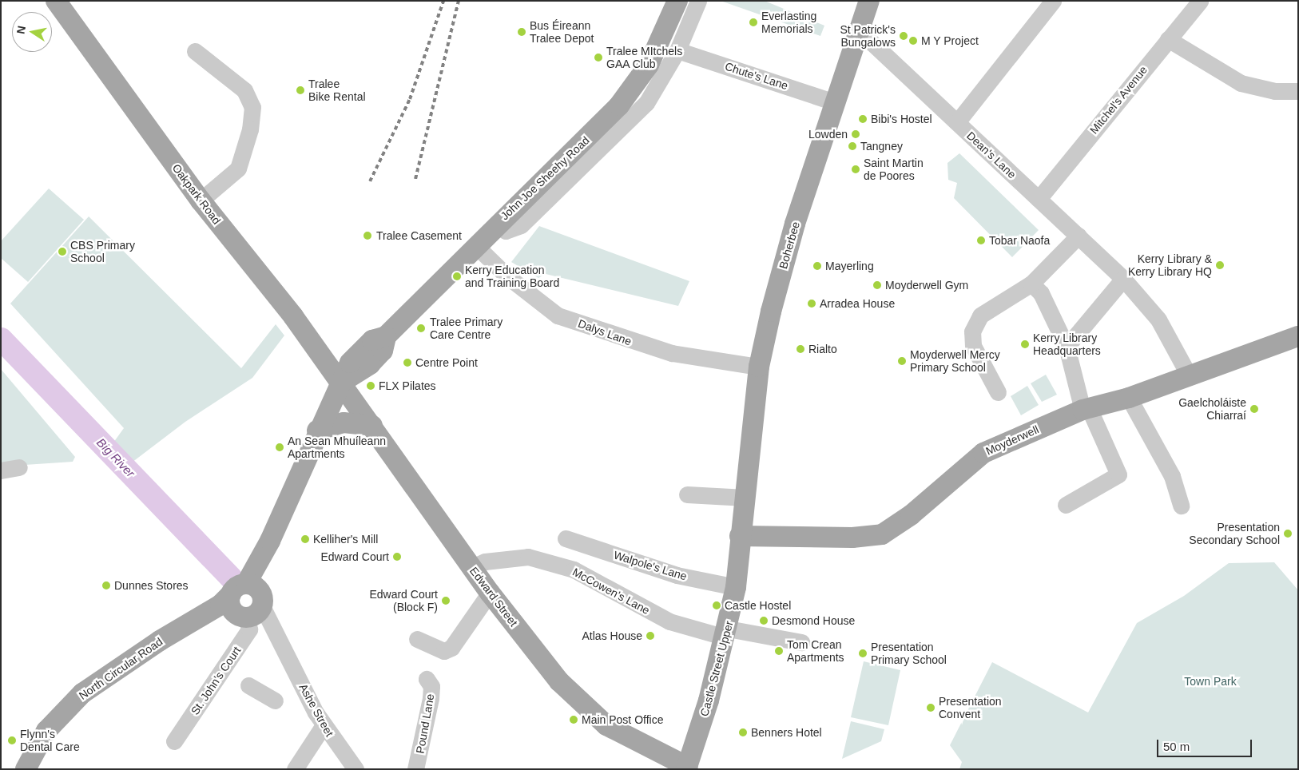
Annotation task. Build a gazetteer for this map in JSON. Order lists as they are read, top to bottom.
{
  "streets": {
    "main road": [
      "John Joe Sheehy Road",
      "Oakpark Road",
      "Boherbee",
      "Moyderwell",
      "Edward Street",
      "North Circular Road",
      "Castle Street Upper"
    ],
    "street": [
      "Chute's Lane",
      "Mitchel's Avenue",
      "Dean's Lane",
      "Dalys Lane",
      "Walpole's Lane",
      "McCowen's Lane",
      "St. John's Court",
      "Ashe Street",
      "Pound Lane"
    ]
  },
  "crossings": [
    ["Chute's Lane", "Boherbee"],
    ["Mitchel's Avenue", "Dean's Lane"],
    ["Dean's Lane", "Boherbee"],
    ["Dean's Lane", "Moyderwell"],
    ["John Joe Sheehy Road", "Oakpark Road"],
    ["John Joe Sheehy Road", "Dalys Lane"],
    ["John Joe Sheehy Road", "Edward Street"],
    ["Oakpark Road", "Edward Street"],
    ["Boherbee", "Dalys Lane"],
    ["Boherbee", "Castle Street Upper"],
    ["Moyderwell", "Castle Street Upper"],
    ["Walpole's Lane", "Castle Street Upper"],
    ["McCowen's Lane", "Edward Street"],
    ["McCowen's Lane", "Castle Street Upper"],
    ["Edward Street", "Castle Street Upper"],
    ["North Circular Road", "St. John's Court"],
    ["North Circular Road", "Ashe Street"],
    ["St. John's Court", "Ashe Street"]
  ],
  "water": ["Big River"],
  "parks": ["Town Park"],
  "places": [
    "Everlasting Memorials",
    "Bus Éireann Tralee Depot",
    "St Patrick's Bungalows",
    "M Y Project",
    "Tralee MItchels GAA Club",
    "Tralee Bike Rental",
    "Bibi's Hostel",
    "Lowden",
    "Tangney",
    "Saint Martin de Poores",
    "Tralee Casement",
    "Tobar Naofa",
    "CBS Primary School",
    "Kerry Library & Kerry Library HQ",
    "Mayerling",
    "Kerry Education and Training Board",
    "Moyderwell Gym",
    "Arradea House",
    "Tralee Primary Care Centre",
    "Kerry Library Headquarters",
    "Rialto",
    "Moyderwell Mercy Primary School",
    "Centre Point",
    "FLX Pilates",
    "Gaelcholáiste Chiarraí",
    "An Sean Mhuíleann Apartments",
    "Presentation Secondary School",
    "Kelliher's Mill",
    "Edward Court",
    "Dunnes Stores",
    "Edward Court (Block F)",
    "Castle Hostel",
    "Desmond House",
    "Atlas House",
    "Tom Crean Apartments",
    "Presentation Primary School",
    "Presentation Convent",
    "Main Post Office",
    "Benners Hotel",
    "Flynn's Dental Care"
  ],
  "scale_bar": "50 m",
  "north": "left"
}
